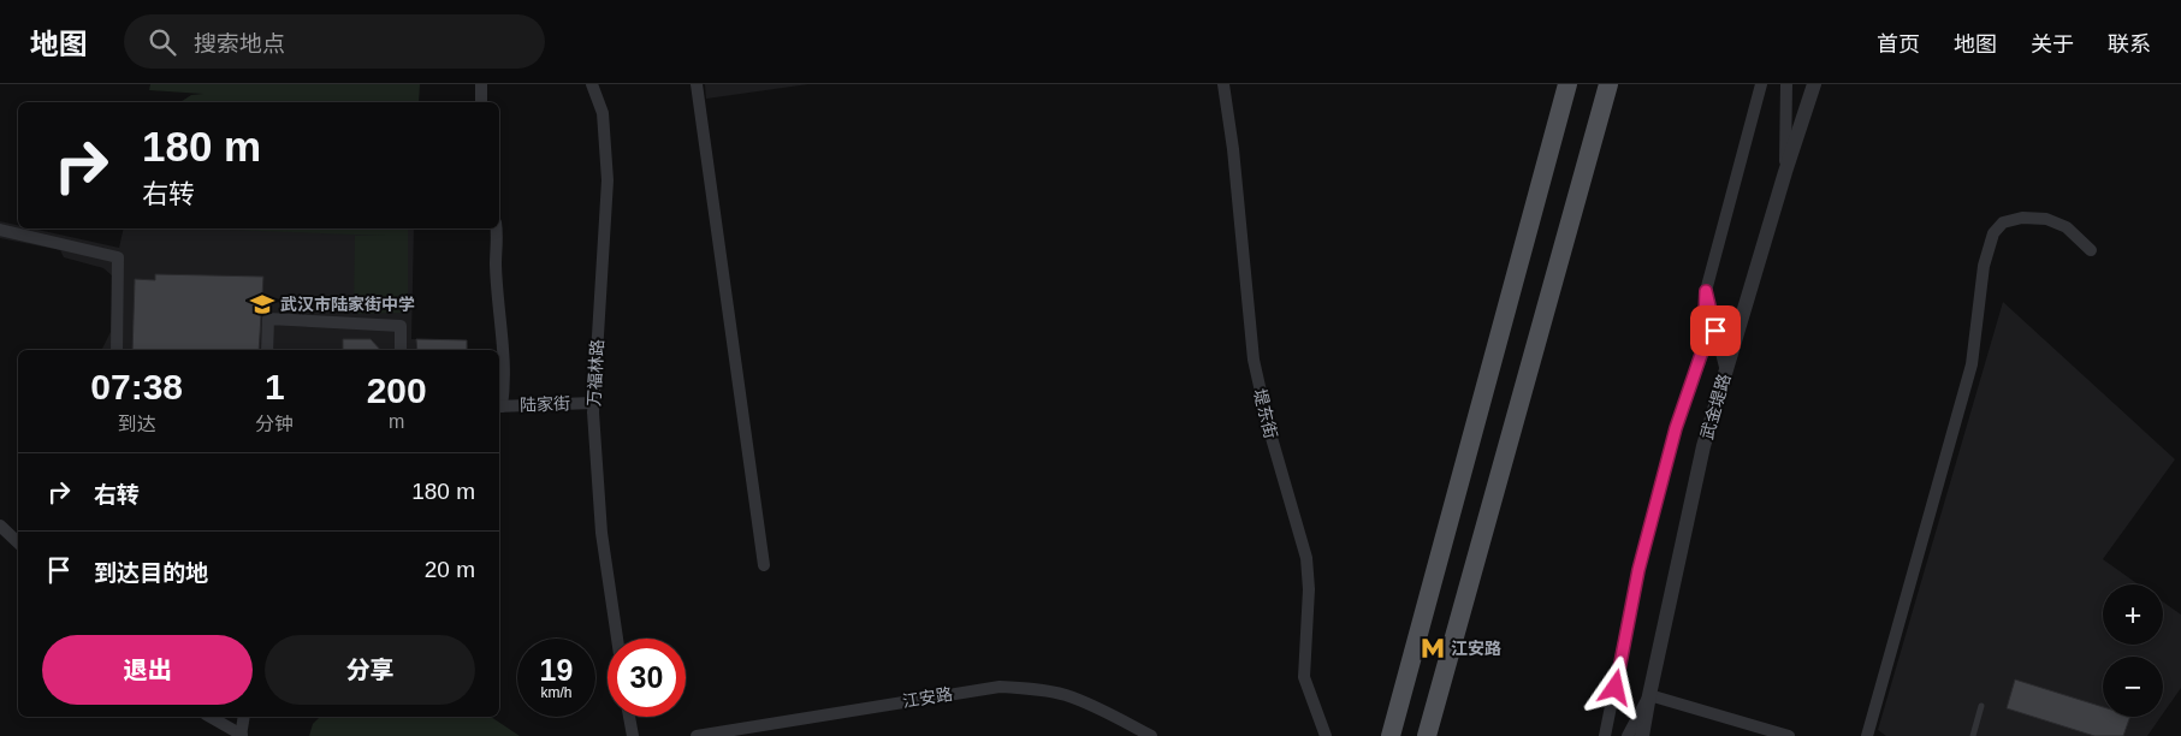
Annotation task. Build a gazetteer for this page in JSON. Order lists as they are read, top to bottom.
{
  "streets": {
    "street": [
      "万福林路",
      "陆家街",
      "武金堤路",
      "堤东街",
      "江安路"
    ]
  },
  "crossings": [
    ["万福林路", "陆家街"]
  ],
  "places": {
    "school or university": ["武汉市陆家街中学"],
    "metro station": ["江安路"]
  },
  "page": {
    "header": "地图",
    "search": "搜索地点",
    "nav": [
      "首页",
      "地图",
      "关于",
      "联系"
    ],
    "turn": ["180 m", "右转"],
    "eta": [
      "07:38",
      "到达",
      "1",
      "分钟",
      "200",
      "m"
    ],
    "list": [
      {
        "name": "右转",
        "value": "180 m"
      },
      {
        "name": "到达目的地",
        "value": "20 m"
      }
    ],
    "map_buttons": ["+", "−"],
    "buttons": ["退出", "分享"],
    "speed": "19 km/h",
    "limit": "30"
  }
}
